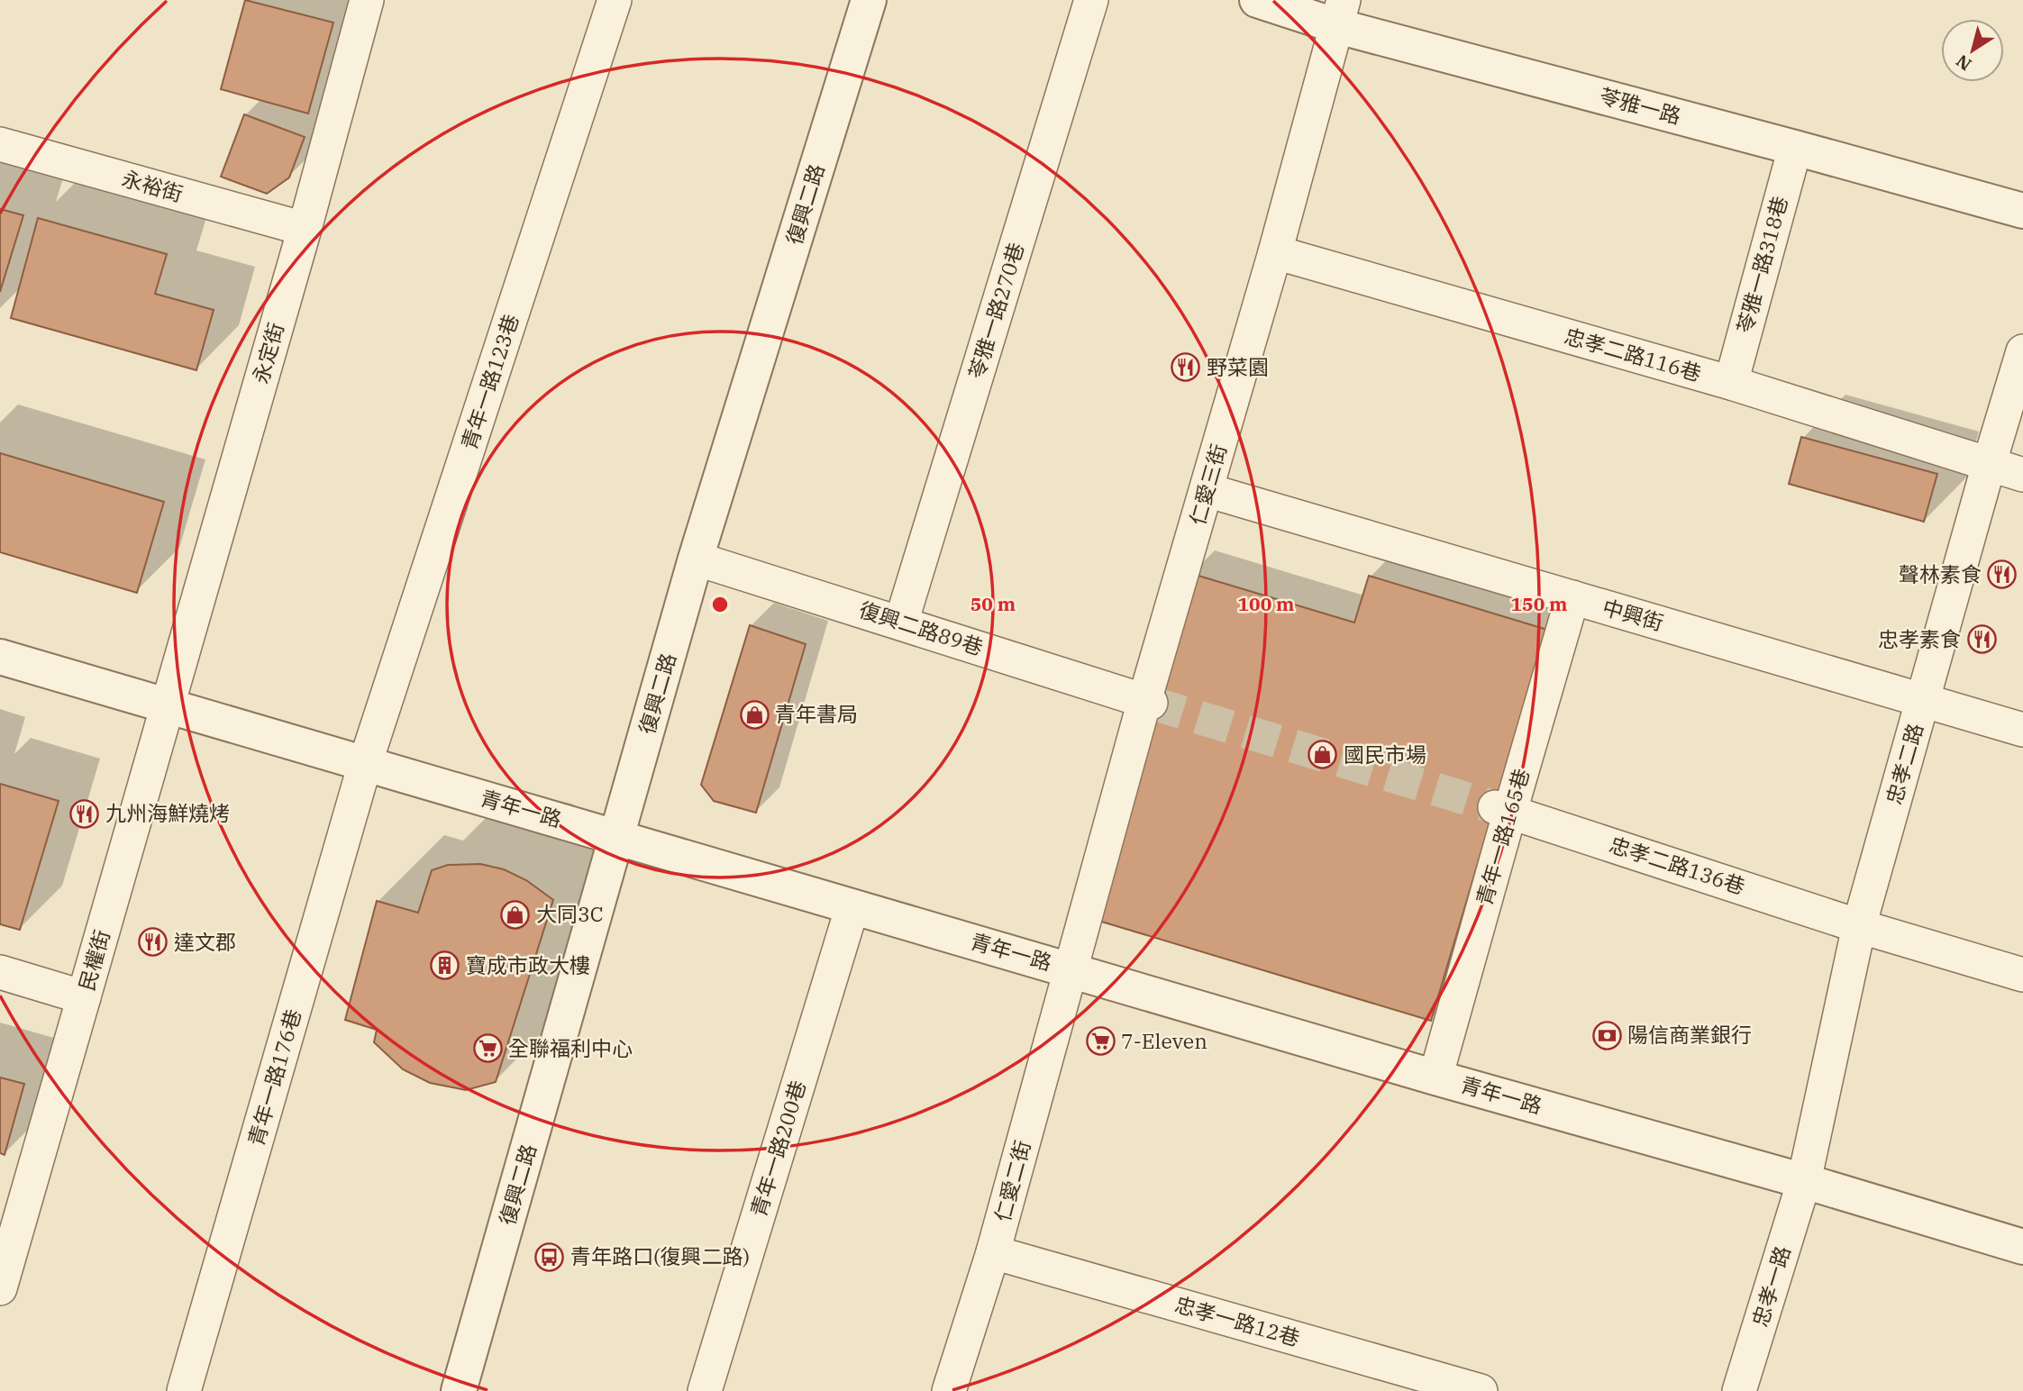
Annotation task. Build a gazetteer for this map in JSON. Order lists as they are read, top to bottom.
{
  "streets": {
    "street": [
      "苓雅一路",
      "永裕街",
      "復興二路",
      "苓雅一路318巷",
      "苓雅一路270巷",
      "永定街",
      "忠孝二路116巷",
      "青年一路123巷",
      "仁愛三街",
      "中興街",
      "復興二路89巷",
      "忠孝二路",
      "青年一路",
      "青年一路165巷",
      "忠孝二路136巷",
      "民權街",
      "青年一路176巷",
      "青年一路200巷",
      "仁愛二街",
      "忠孝一路",
      "忠孝一路12巷"
    ]
  },
  "crossings": [
    ["苓雅一路", "苓雅一路318巷"],
    ["苓雅一路", "仁愛三街"],
    ["永裕街", "永定街"],
    ["復興二路", "復興二路89巷"],
    ["復興二路", "青年一路"],
    ["苓雅一路318巷", "忠孝二路116巷"],
    ["苓雅一路270巷", "復興二路89巷"],
    ["永定街", "青年一路"],
    ["永定街", "民權街"],
    ["忠孝二路116巷", "仁愛三街"],
    ["忠孝二路116巷", "忠孝二路"],
    ["青年一路123巷", "青年一路"],
    ["青年一路123巷", "青年一路176巷"],
    ["仁愛三街", "中興街"],
    ["仁愛三街", "復興二路89巷"],
    ["仁愛三街", "青年一路"],
    ["仁愛三街", "仁愛二街"],
    ["中興街", "忠孝二路"],
    ["中興街", "青年一路165巷"],
    ["忠孝二路", "青年一路"],
    ["忠孝二路", "忠孝二路136巷"],
    ["忠孝二路", "忠孝一路"],
    ["青年一路", "青年一路165巷"],
    ["青年一路", "民權街"],
    ["青年一路", "青年一路176巷"],
    ["青年一路", "青年一路200巷"],
    ["青年一路", "仁愛二街"],
    ["青年一路", "忠孝一路"],
    ["青年一路165巷", "忠孝二路136巷"],
    ["仁愛二街", "忠孝一路12巷"]
  ],
  "places": {
    "restaurant": [
      "野菜園",
      "聲林素食",
      "忠孝素食",
      "九州海鮮燒烤",
      "達文郡"
    ],
    "shop": ["青年書局", "國民市場", "大同3C"],
    "building": ["寶成市政大樓"],
    "bank": ["陽信商業銀行"],
    "supermarket": ["7-Eleven", "全聯福利中心"],
    "bus stop": ["青年路口(復興二路)"]
  },
  "north": "bottom left",
  "rings": ["50 m", "100 m", "150 m"]
}
